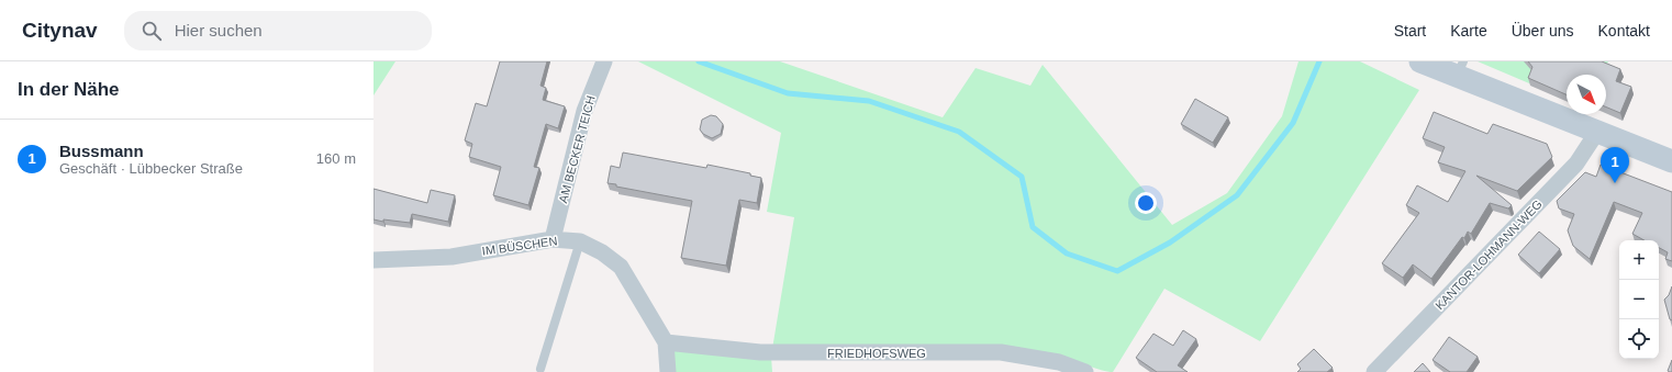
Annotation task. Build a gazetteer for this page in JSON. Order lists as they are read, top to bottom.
{
  "streets": {
    "street": [
      "AM BECKER TEICH",
      "IM BÜSCHEN",
      "KANTOR-LOHMANN-WEG",
      "FRIEDHOFSWEG"
    ]
  },
  "crossings": [
    ["AM BECKER TEICH", "IM BÜSCHEN"],
    ["IM BÜSCHEN", "FRIEDHOFSWEG"]
  ],
  "north": "bottom right",
  "page": {
    "header": "Citynav",
    "search": "Hier suchen",
    "nav": [
      "Start",
      "Karte",
      "Über uns",
      "Kontakt"
    ],
    "heading": "In der Nähe",
    "list": [
      {
        "mark": "1",
        "name": "Bussmann",
        "note": "Geschäft · Lübbecker Straße",
        "value": "160 m"
      }
    ],
    "pins": "1",
    "map_buttons": ["+", "−"]
  }
}
